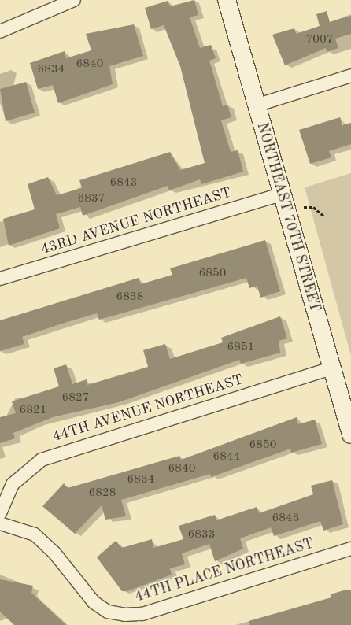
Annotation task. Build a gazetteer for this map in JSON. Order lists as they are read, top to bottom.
{
  "streets": {
    "street": [
      "NORTHEAST 70TH STREET",
      "43RD AVENUE NORTHEAST",
      "44TH AVENUE NORTHEAST",
      "44TH PLACE NORTHEAST"
    ]
  },
  "crossings": [
    ["NORTHEAST 70TH STREET", "43RD AVENUE NORTHEAST"],
    ["NORTHEAST 70TH STREET", "44TH AVENUE NORTHEAST"]
  ],
  "house_numbers": [
    "7007",
    "6840",
    "6834",
    "6843",
    "6837",
    "6850",
    "6838",
    "6851",
    "6827",
    "6821",
    "6850",
    "6844",
    "6840",
    "6834",
    "6828",
    "6843",
    "6833"
  ]
}
